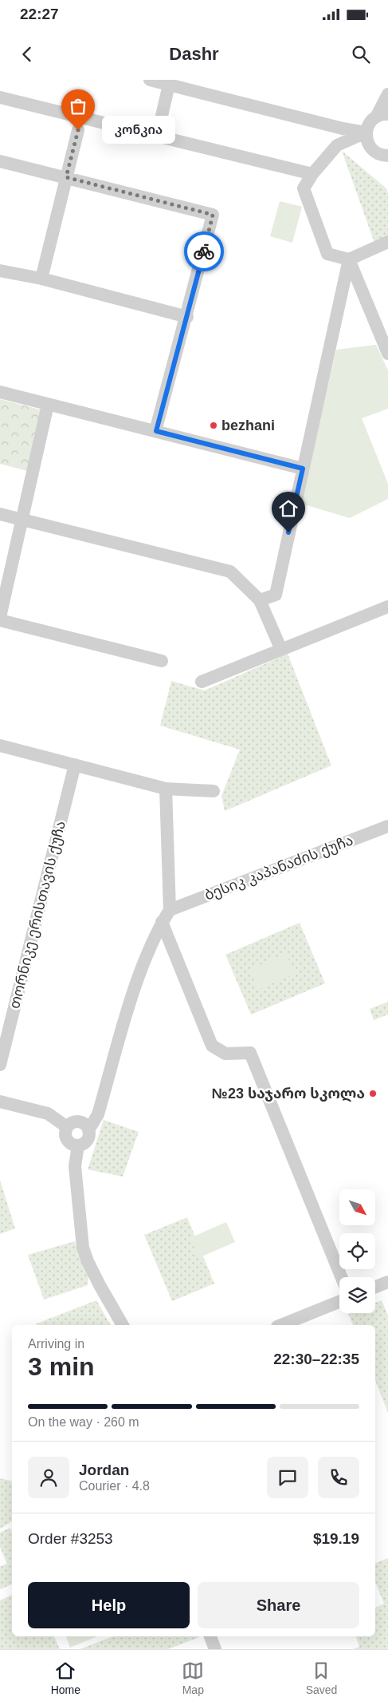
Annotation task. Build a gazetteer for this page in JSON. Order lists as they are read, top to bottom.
{
  "streets": {
    "street": ["ბესიკ კაპანაძის ქუჩა", "თორნიკე ერისთავის ქუჩა"]
  },
  "places": ["კონკია", "bezhani", "№23 საჯარო სკოლა"],
  "north": "bottom right",
  "page": {
    "status": "22:27",
    "header": "Dashr",
    "bubble": "კონკია",
    "heading": ["3 min", "Arriving in", "22:30–22:35"],
    "panel": [
      "Jordan",
      "Courier · 4.8",
      "Order #3253",
      "$19.19"
    ],
    "bar": "On the way · 260 m",
    "buttons": ["Help", "Share"],
    "tabs": ["Home", "Map", "Saved"]
  }
}
